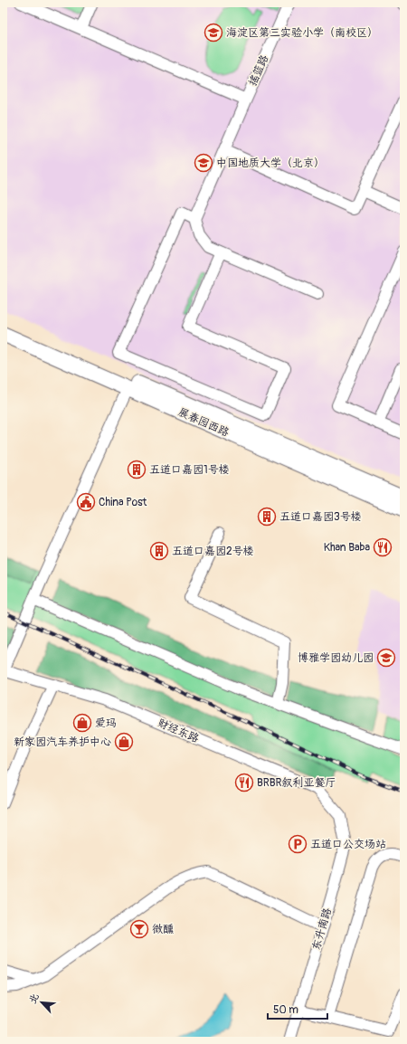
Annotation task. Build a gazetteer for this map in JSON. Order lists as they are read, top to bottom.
{
  "streets": {
    "main road": ["展春园西路"],
    "street": ["摇篮路", "财经东路", "东升南路"]
  },
  "crossings": [
    ["财经东路", "东升南路"]
  ],
  "places": {
    "school or university": ["海淀区第三实验小学（南校区）", "中国地质大学（北京）", "博雅学园幼儿园"],
    "building": ["五道口嘉园1号楼", "五道口嘉园3号楼", "五道口嘉园2号楼"],
    "public building": ["China Post"],
    "restaurant": ["Khan Baba", "BRBR叙利亚餐厅"],
    "shop": ["爱玛", "新家园汽车养护中心"],
    "parking": ["五道口公交场站"],
    "bar": ["微醺"]
  },
  "scale_bar": "50 m",
  "north": "top left"
}
